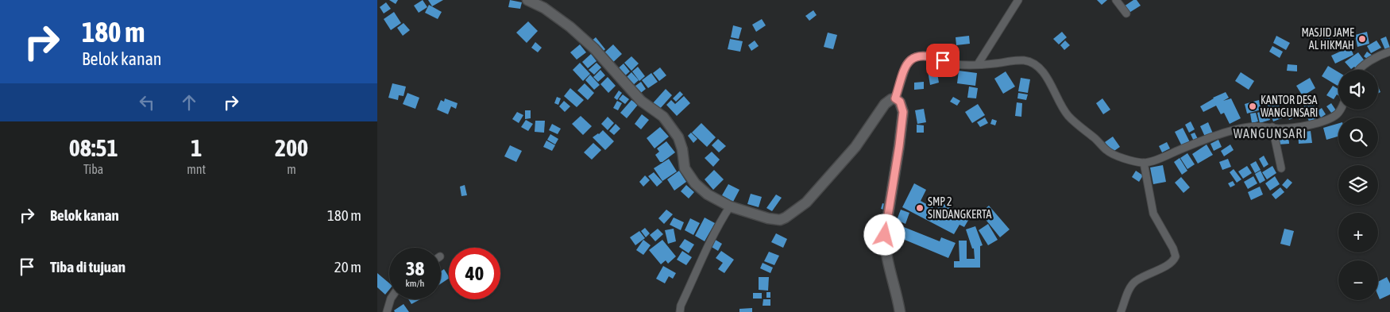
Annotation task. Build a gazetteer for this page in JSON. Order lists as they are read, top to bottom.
{
  "districts": ["WANGUNSARI"],
  "places": ["MASJID JAME AL HIKMAH", "KANTOR DESA WANGUNSARI", "SMP 2 SINDANGKERTA"],
  "page": {
    "turn": ["180 m", "Belok kanan"],
    "map_buttons": ["+", "−"],
    "eta": [
      "08:51",
      "Tiba",
      "1",
      "mnt",
      "200",
      "m"
    ],
    "list": [
      {
        "name": "Belok kanan",
        "value": "180 m"
      },
      {
        "name": "Tiba di tujuan",
        "value": "20 m"
      }
    ],
    "speed": "38 km/h",
    "limit": "40"
  }
}
